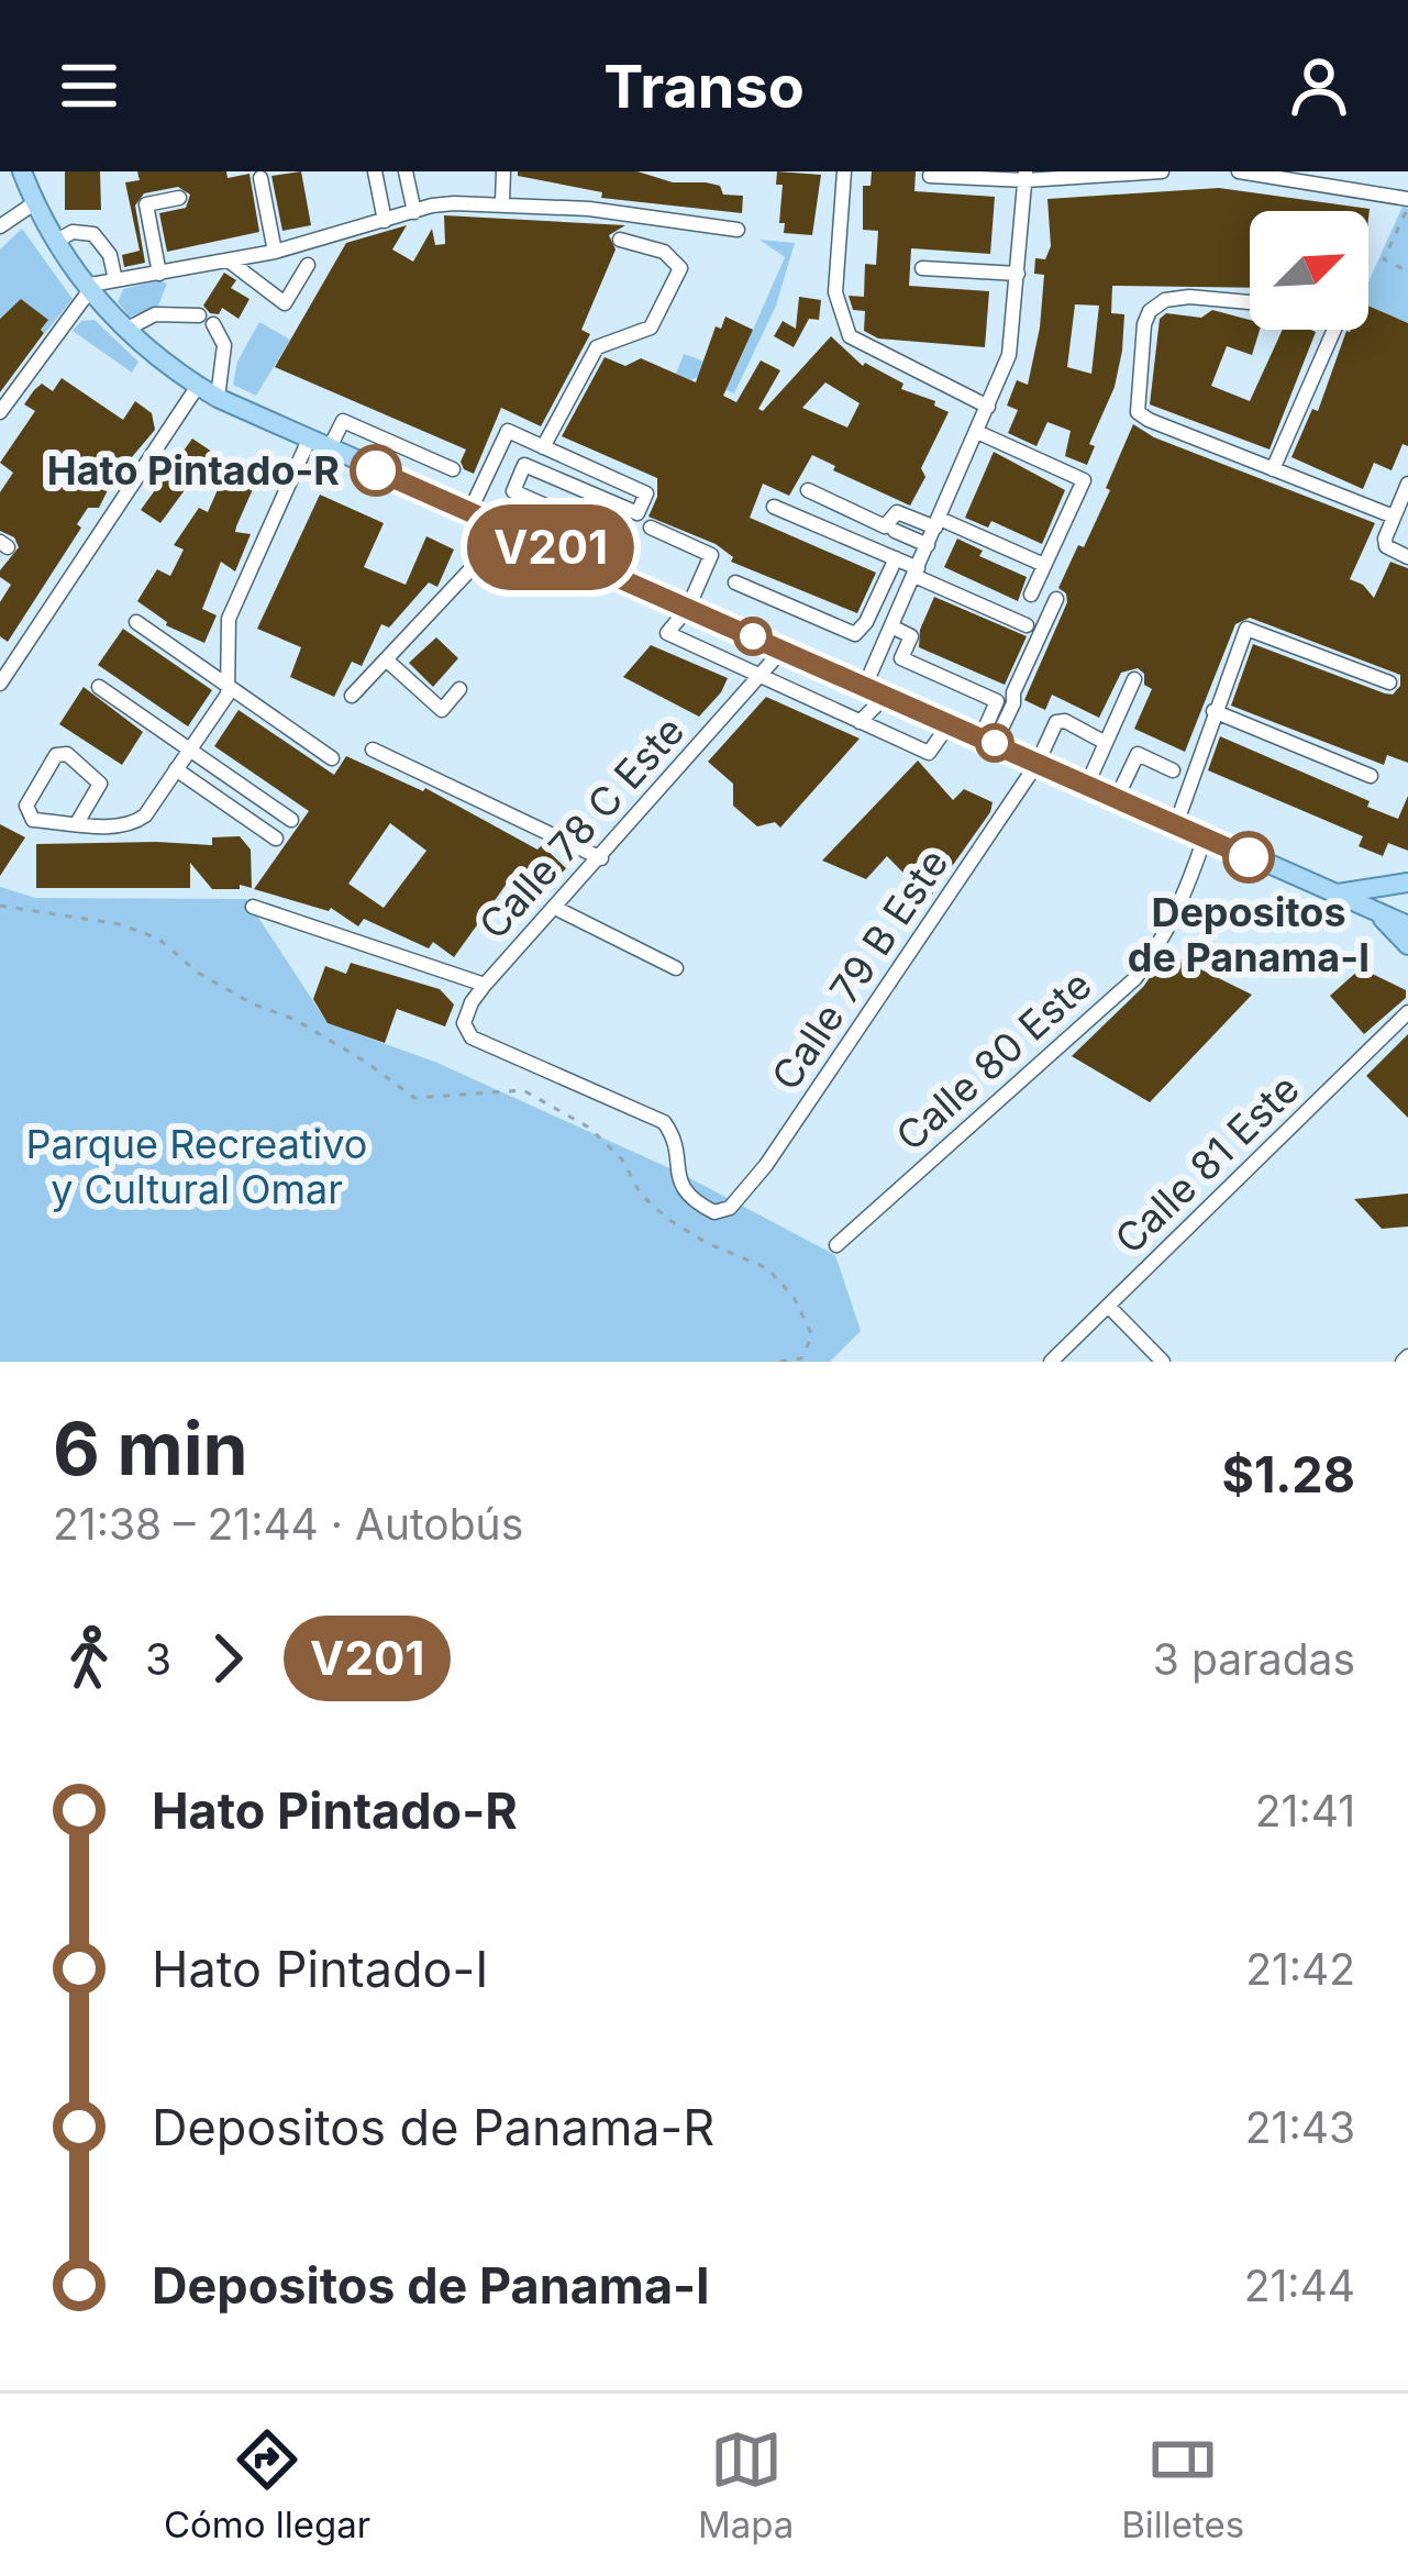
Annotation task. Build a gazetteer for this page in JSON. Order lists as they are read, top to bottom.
{
  "streets": {
    "street": [
      "Calle 78 C Este",
      "Calle 79 B Este",
      "Calle 80 Este",
      "Calle 81 Este"
    ]
  },
  "crossings": [
    ["Calle 78 C Este", "Calle 79 B Este"]
  ],
  "parks": ["Parque Recreativo y Cultural Omar"],
  "places": ["Hato Pintado-R", "Depositos de Panama-I"],
  "lines": ["bus line V201"],
  "north": "top right",
  "page": {
    "header": "Transo",
    "on_map": "V201",
    "heading": ["6 min", "21:38 – 21:44 · Autobús", "$1.28"],
    "legs": ["3", "V201", "3 paradas"],
    "list": [
      {
        "name": "Hato Pintado-R",
        "value": "21:41"
      },
      {
        "name": "Hato Pintado-I",
        "value": "21:42"
      },
      {
        "name": "Depositos de Panama-R",
        "value": "21:43"
      },
      {
        "name": "Depositos de Panama-I",
        "value": "21:44"
      }
    ],
    "tabs": ["Cómo llegar", "Mapa", "Billetes"]
  }
}
